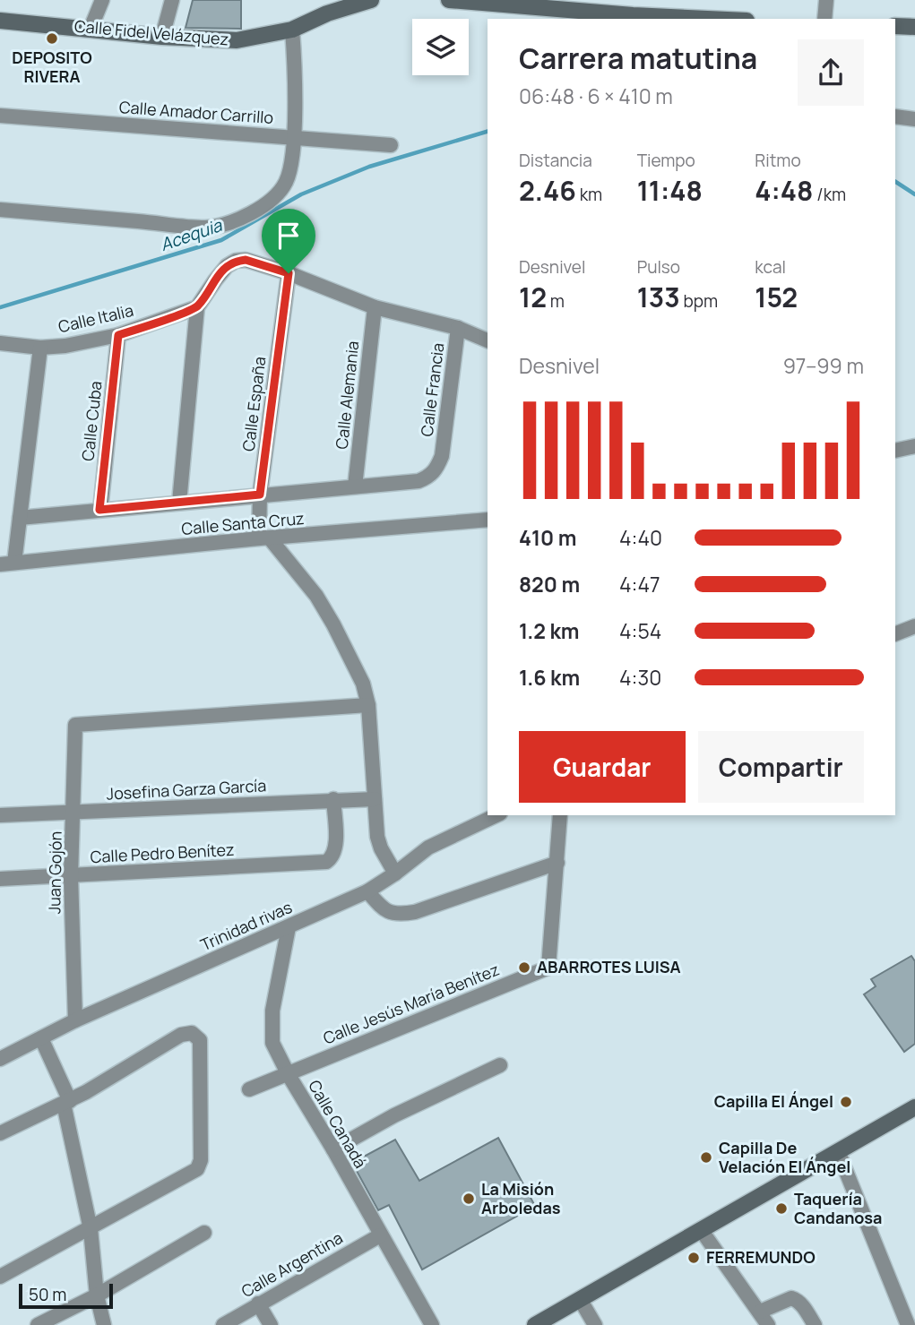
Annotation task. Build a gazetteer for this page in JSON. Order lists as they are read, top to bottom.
{
  "streets": {
    "street": [
      "Calle Fidel Velázquez",
      "Calle Amador Carrillo",
      "Calle Italia",
      "Calle Francia",
      "Calle Alemania",
      "Calle España",
      "Calle Cuba",
      "Calle Santa Cruz",
      "Josefina Garza García",
      "Calle Pedro Benítez",
      "Juan Gojón",
      "Trinidad rivas",
      "Calle Jesús María Benítez",
      "Calle Canadá",
      "Calle Argentina"
    ]
  },
  "crossings": [
    ["Calle Italia", "Calle Cuba"],
    ["Calle Francia", "Calle Alemania"],
    ["Calle España", "Calle Santa Cruz"],
    ["Josefina Garza García", "Calle Pedro Benítez"],
    ["Josefina Garza García", "Juan Gojón"],
    ["Calle Pedro Benítez", "Juan Gojón"],
    ["Juan Gojón", "Trinidad rivas"],
    ["Trinidad rivas", "Calle Canadá"],
    ["Calle Jesús María Benítez", "Calle Canadá"],
    ["Calle Canadá", "Calle Argentina"]
  ],
  "water": ["Acequia"],
  "places": [
    "DEPOSITO RIVERA",
    "ABARROTES LUISA",
    "Capilla El Ángel",
    "Capilla De Velación El Ángel",
    "La Misión Arboledas",
    "Taquería Candanosa",
    "FERREMUNDO"
  ],
  "scale_bar": "50 m",
  "page": {
    "heading": ["Carrera matutina", "06:48 · 6 × 410 m"],
    "stats": [
      ["Distancia", "2.46 km"],
      ["Tiempo", "11:48"],
      ["Ritmo", "4:48 /km"],
      ["Desnivel", "12 m"],
      ["Pulso", "133 bpm"],
      ["kcal", "152"]
    ],
    "chart": ["Desnivel", "97–99 m"],
    "list": [
      {
        "name": "410 m",
        "note": "4:40"
      },
      {
        "name": "820 m",
        "note": "4:47"
      },
      {
        "name": "1.2 km",
        "note": "4:54"
      },
      {
        "name": "1.6 km",
        "note": "4:30"
      }
    ],
    "buttons": ["Guardar", "Compartir"],
    "scale": "50 m"
  }
}
